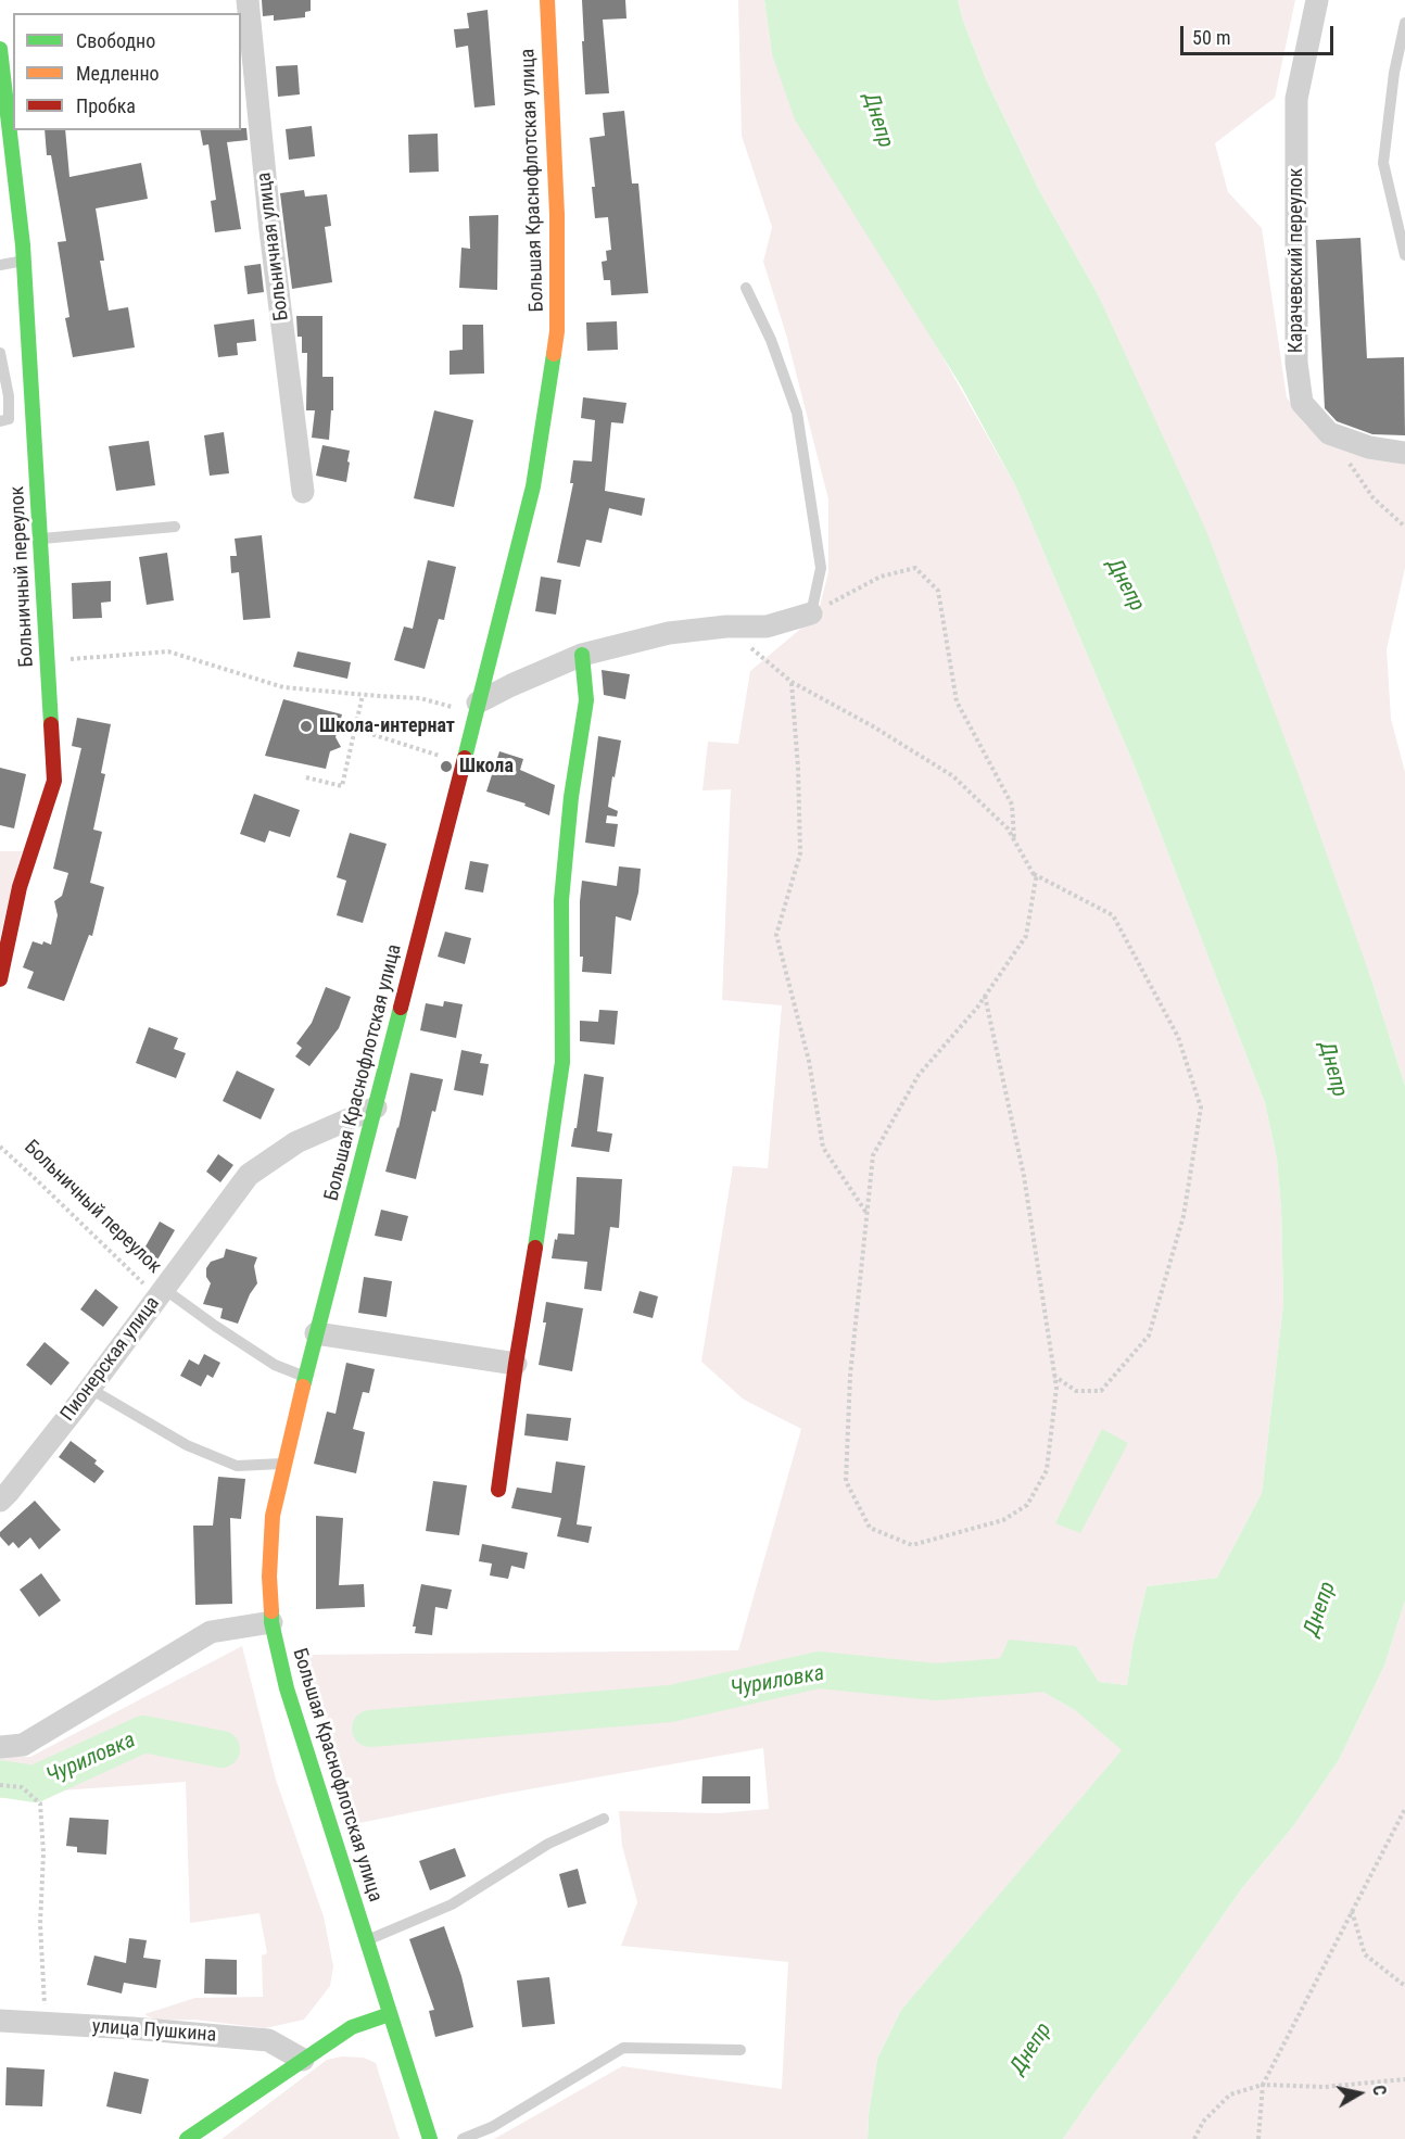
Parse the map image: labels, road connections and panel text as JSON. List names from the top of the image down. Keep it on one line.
{"streets":{"main road":["Большая Краснофлотская улица","Больничный переулок"],"street":["Больничная улица","Карачевский переулок","Пионерская улица","улица Пушкина"]},"crossings":[["Большая Краснофлотская улица","Пионерская улица"],["Больничный переулок","Пионерская улица"]],"water":["Днепр","Чуриловка"],"places":["Школа-интернат","Школа"],"legend":["Свободно","Медленно","Пробка"],"scale_bar":"50 m","north":"right"}
